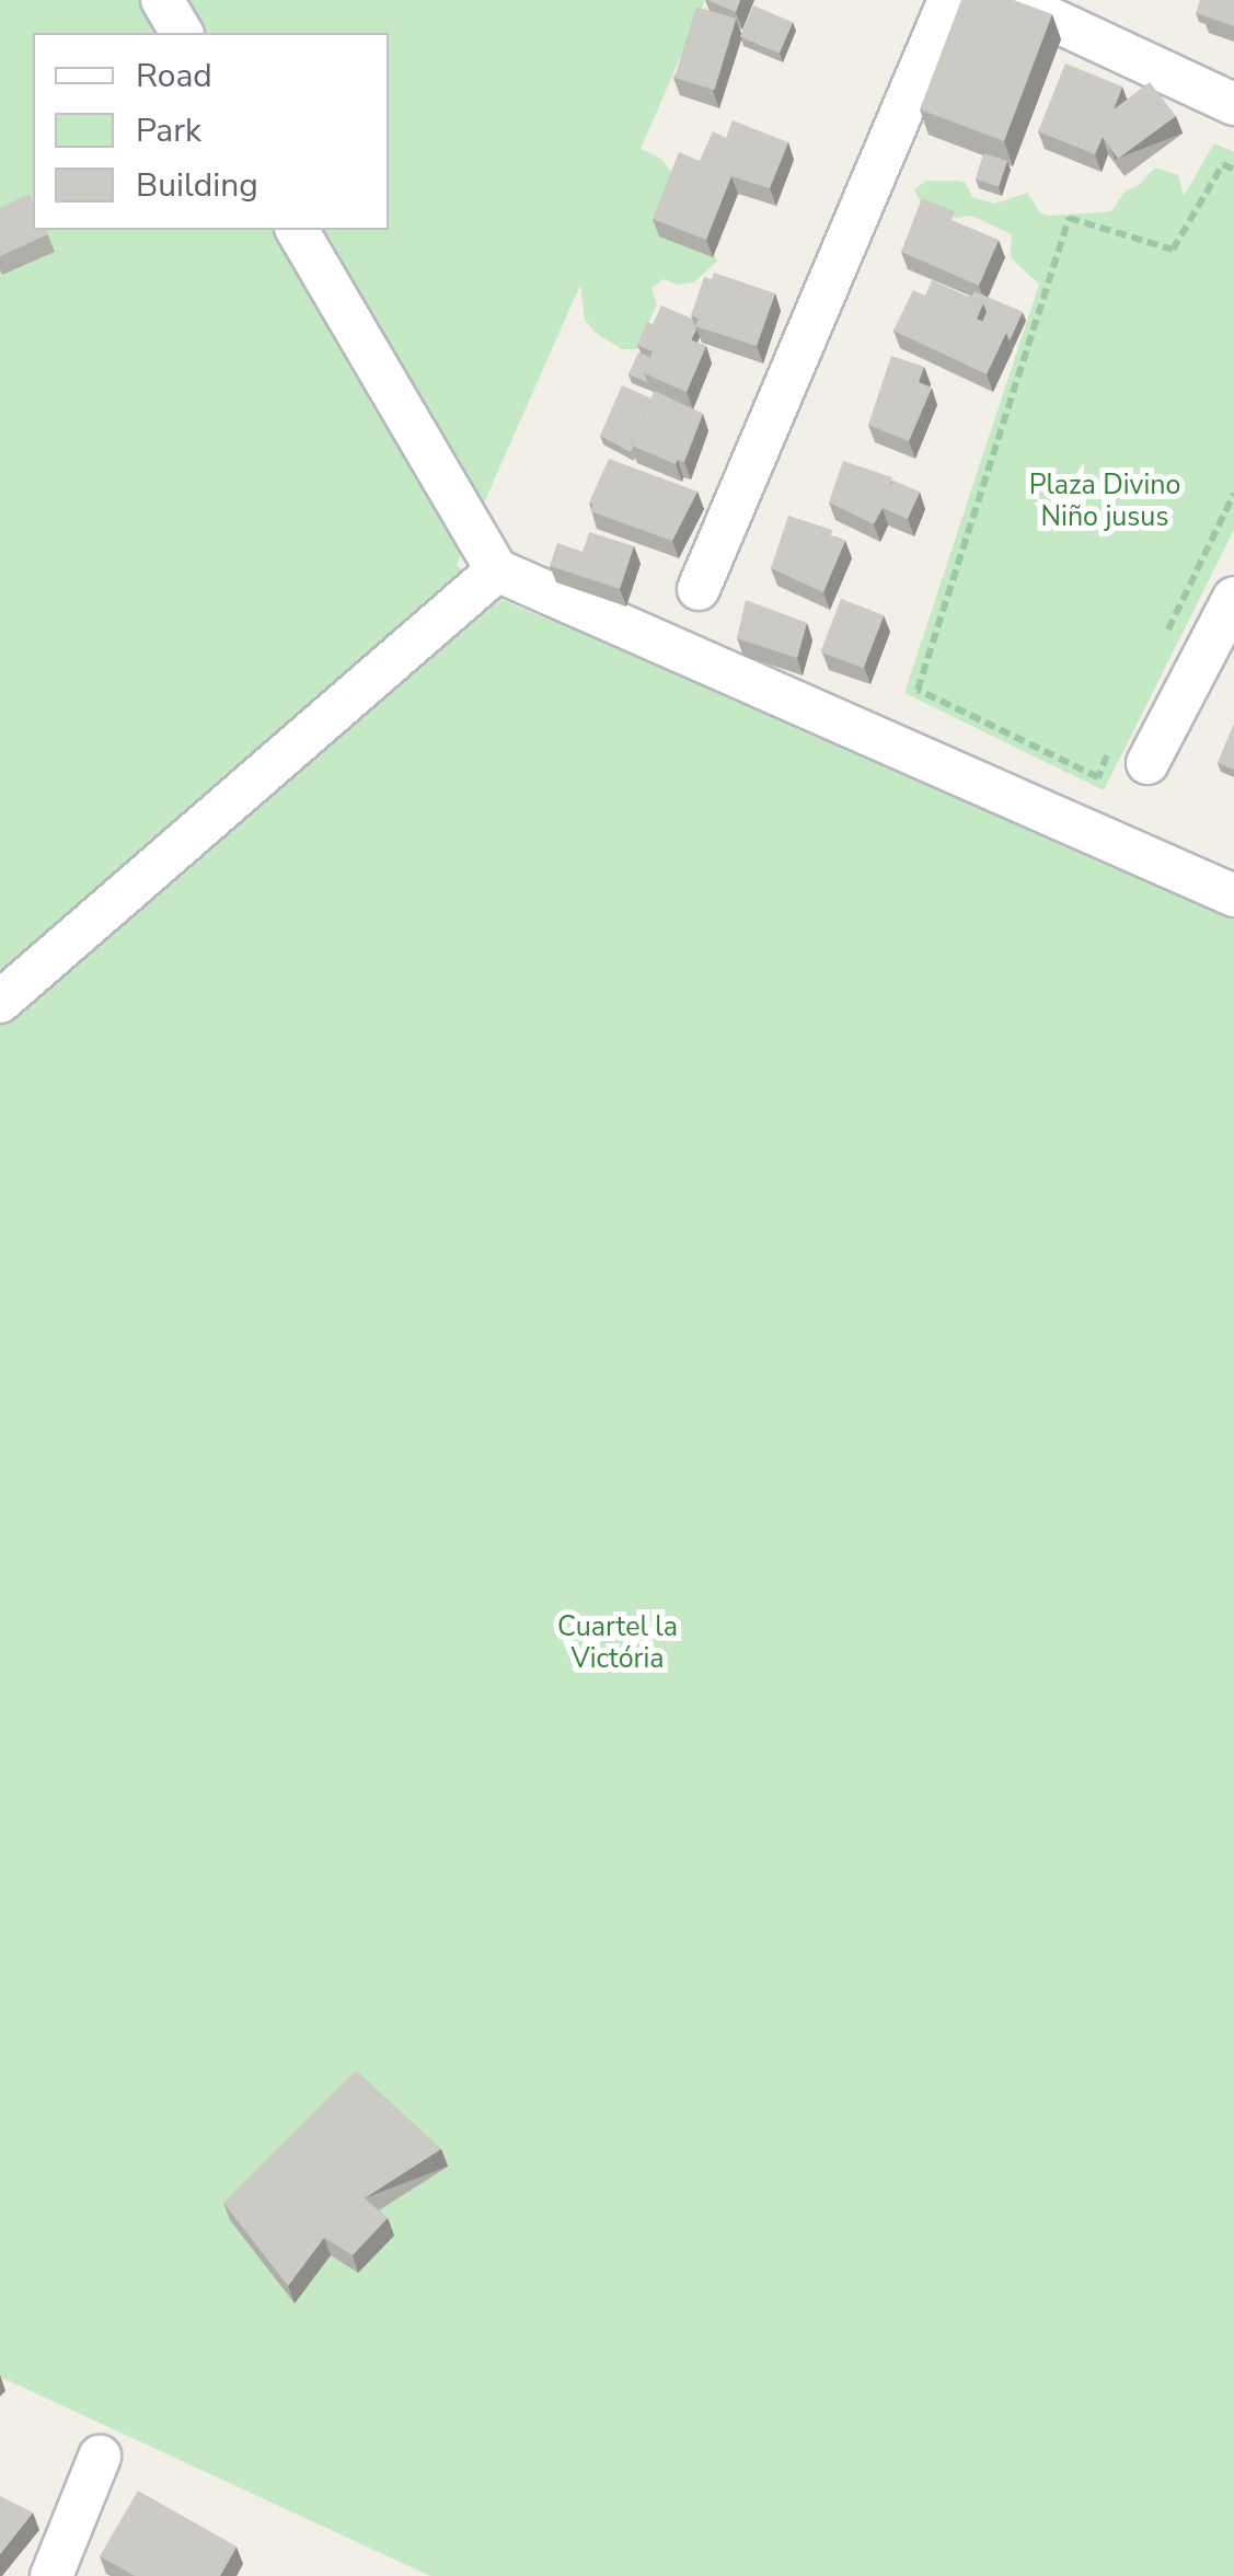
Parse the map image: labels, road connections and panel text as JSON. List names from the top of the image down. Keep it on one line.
{"parks":["Plaza Divino Niño jusus","Cuartel la Victória"],"legend":["Road","Park","Building"]}
